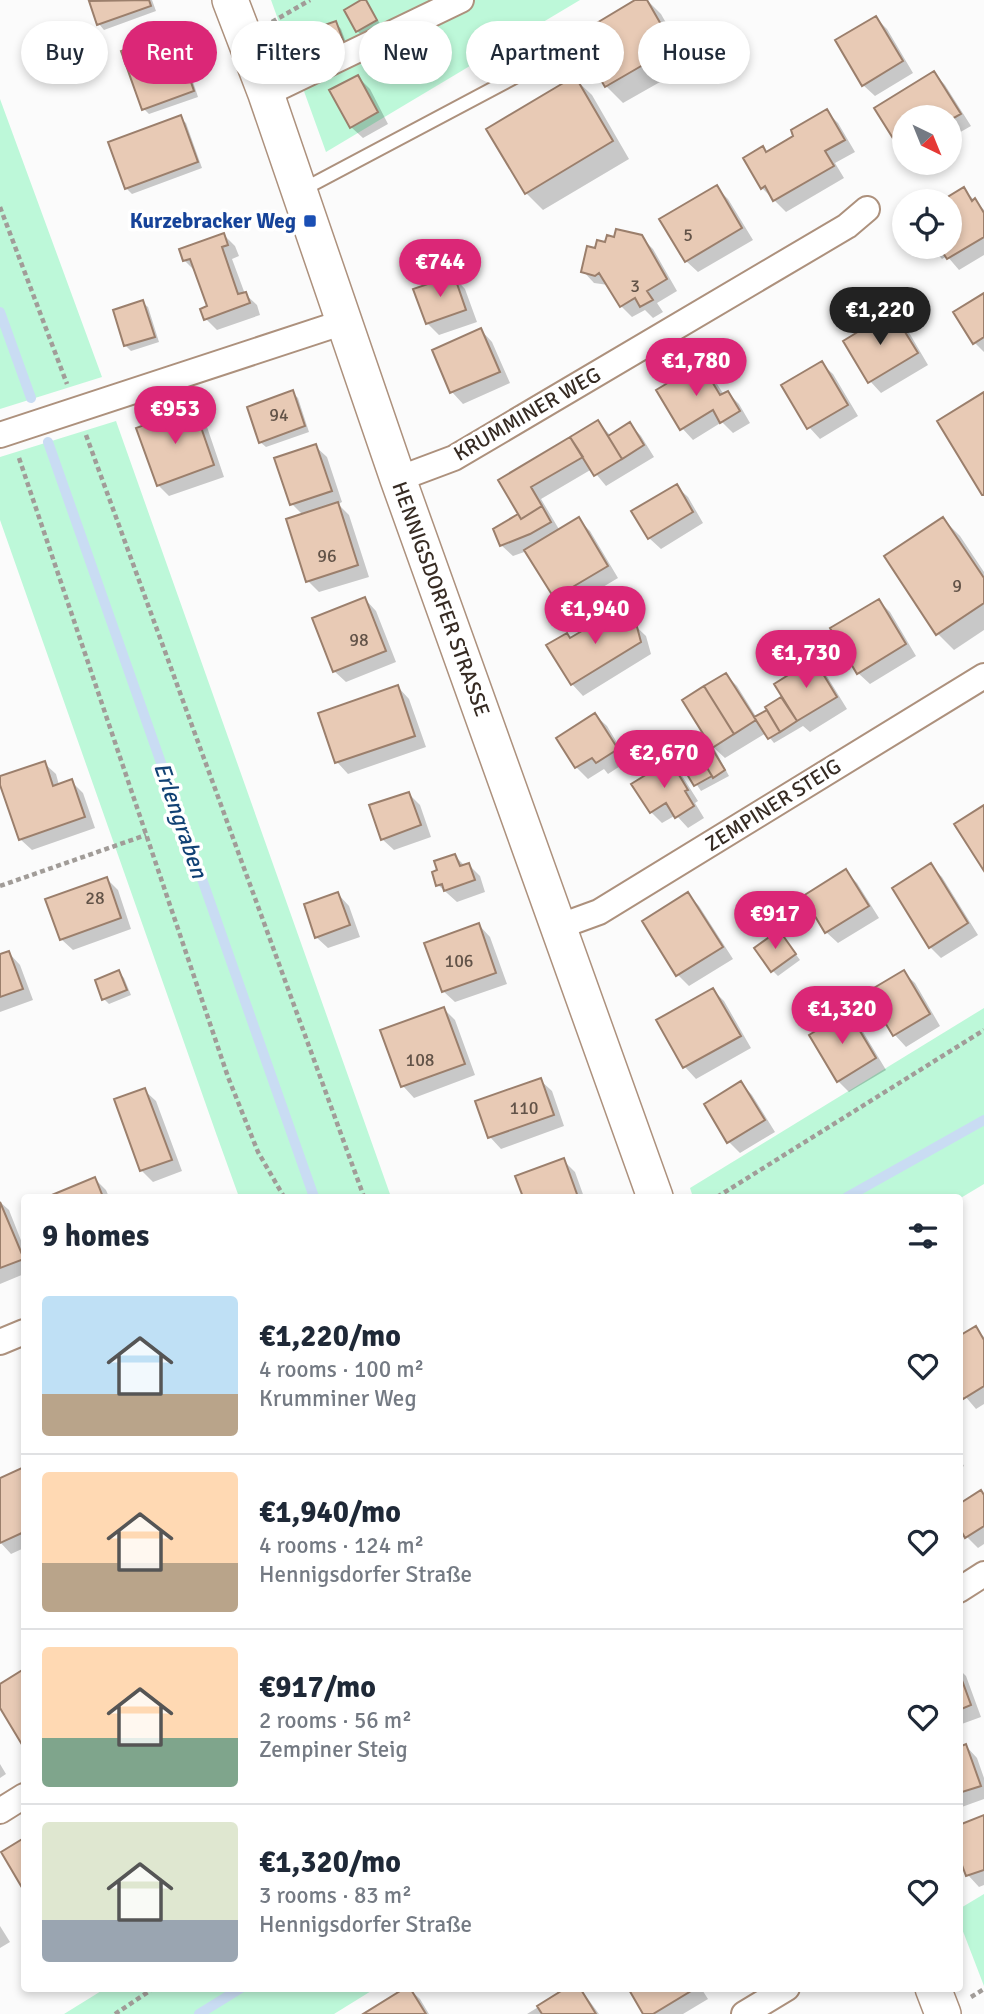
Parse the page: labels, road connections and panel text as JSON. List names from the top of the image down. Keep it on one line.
{"streets":{"main road":["HENNIGSDORFER STRASSE"],"street":["KRUMMINER WEG","ZEMPINER STEIG"]},"crossings":[["KRUMMINER WEG","HENNIGSDORFER STRASSE"],["HENNIGSDORFER STRASSE","ZEMPINER STEIG"]],"water":["Erlengraben"],"places":{"transit":["Kurzebracker Weg"]},"house_numbers":["5","3","94","96","9","98","28","106","108","110"],"north":"bottom right","page":{"chip":["Buy","Rent","Filters","New","Apartment","House"],"price":["€744","€1,220","€1,780","€953","€1,940","€1,730","€2,670","€917","€1,320"],"heading":"9 homes","list":[{"name":"€1,220/mo","note":"4 rooms · 100 m² · Krumminer Weg"},{"name":"€1,940/mo","note":"4 rooms · 124 m² · Hennigsdorfer Straße"},{"name":"€917/mo","note":"2 rooms · 56 m² · Zempiner Steig"},{"name":"€1,320/mo","note":"3 rooms · 83 m² · Hennigsdorfer Straße"}]}}
